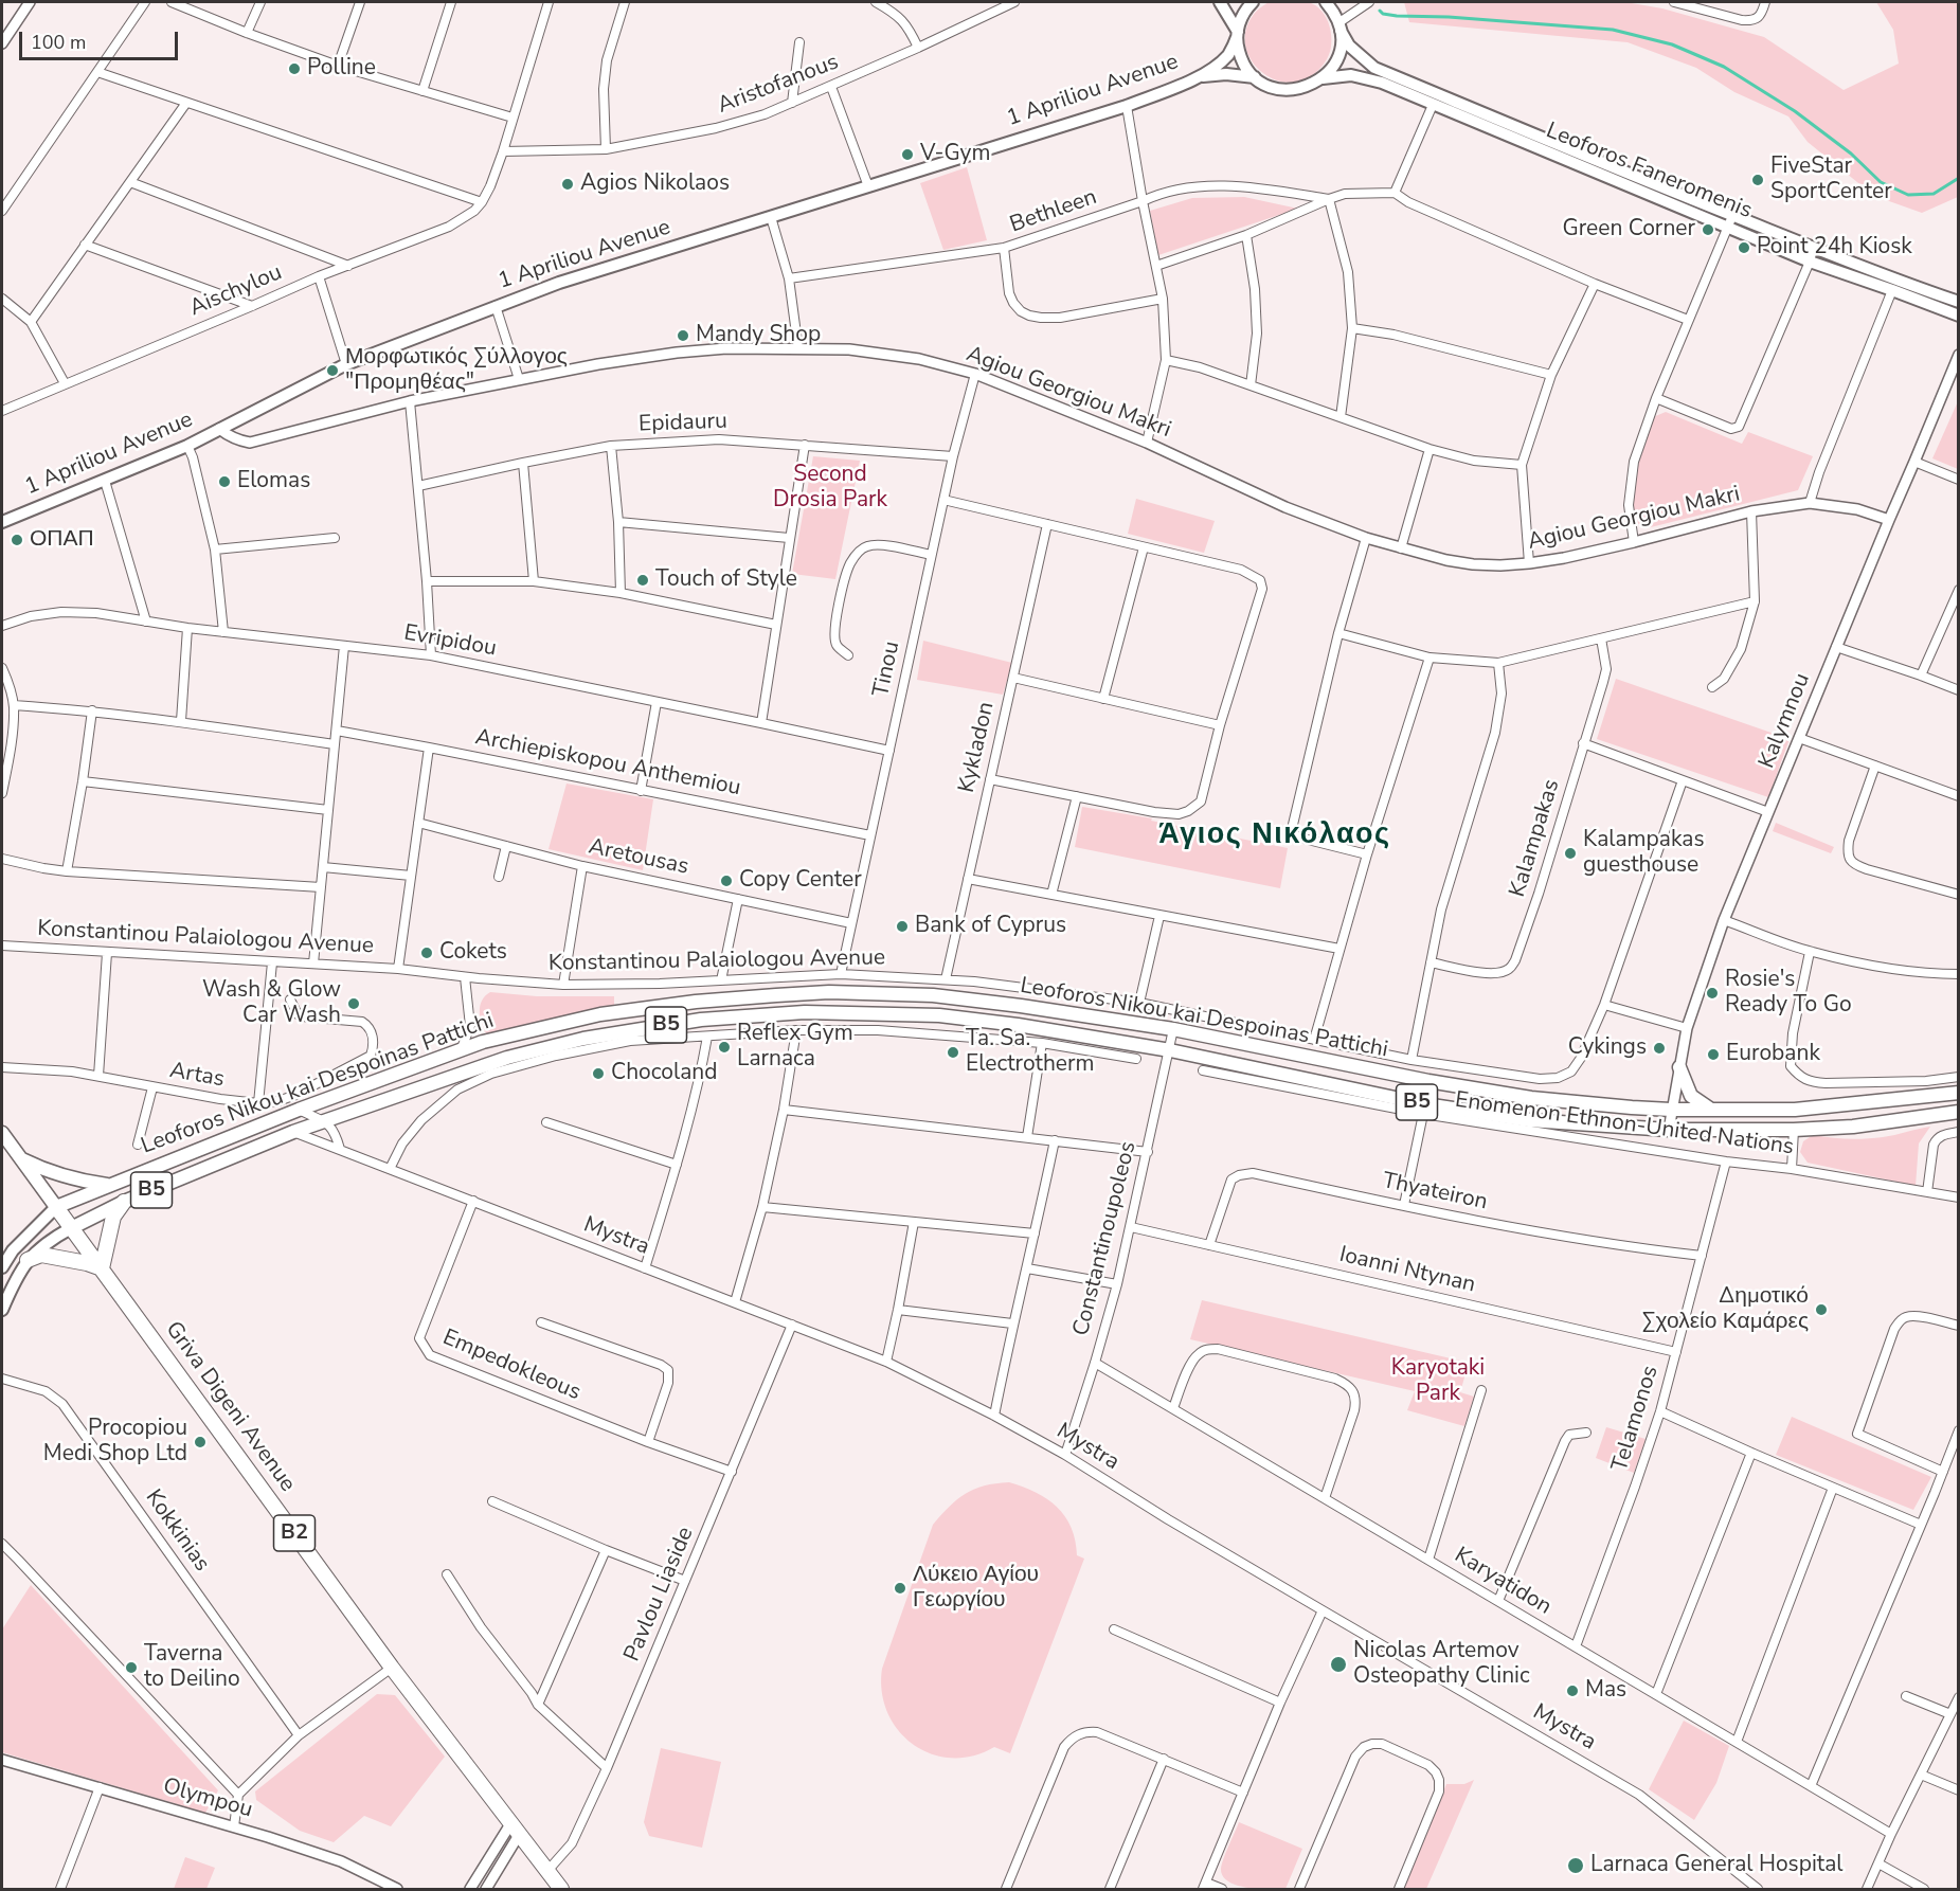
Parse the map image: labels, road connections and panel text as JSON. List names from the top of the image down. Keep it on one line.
{"streets":{"highway":["Griva Digeni Avenue","B2"],"main road":["1 Apriliou Avenue","Leoforos Faneromenis","Leoforos Nikou kai Despoinas Pattichi","B5"],"street":["Aristofanous","Bethleen","Aischylou","Agiou Georgiou Makri","Epidauru","Evripidou","Tinou","Kalymnou","Kykladon","Archiepiskopou Anthemiou","Kalampakas","Aretousas","Konstantinou Palaiologou Avenue","Artas","Enomenon Ethnon-United Nations","Thyateiron","Mystra","Constantinoupoleos","Ioanni Ntynan","Empedokleous","Telamonos","Kokkinias","Karyatidon","Pavlou Liaside","Olympou"]},"crossings":[["1 Apriliou Avenue","Leoforos Faneromenis"],["1 Apriliou Avenue","Agiou Georgiou Makri"],["Agiou Georgiou Makri","Tinou"],["Agiou Georgiou Makri","Kalymnou"],["Epidauru","Tinou"],["Evripidou","Tinou"],["Tinou","Archiepiskopou Anthemiou"],["Tinou","Aretousas"],["Tinou","Konstantinou Palaiologou Avenue"],["Kalymnou","Leoforos Nikou kai Despoinas Pattichi"],["Kykladon","Konstantinou Palaiologou Avenue"],["Leoforos Nikou kai Despoinas Pattichi","Mystra"],["Leoforos Nikou kai Despoinas Pattichi","Constantinoupoleos"],["Leoforos Nikou kai Despoinas Pattichi","Griva Digeni Avenue"],["Enomenon Ethnon-United Nations","Telamonos"],["Thyateiron","Ioanni Ntynan"],["Thyateiron","Telamonos"],["Mystra","Constantinoupoleos"],["Mystra","Empedokleous"],["Mystra","Pavlou Liaside"],["Constantinoupoleos","Ioanni Ntynan"],["Constantinoupoleos","Karyatidon"],["Ioanni Ntynan","Telamonos"],["Empedokleous","Pavlou Liaside"],["Griva Digeni Avenue","Pavlou Liaside"],["Telamonos","Karyatidon"]],"districts":["Άγιος Νικόλαος"],"parks":["Second Drosia Park","Karyotaki Park"],"places":["Polline","V-Gym","FiveStar SportCenter","Agios Nikolaos","Green Corner","Point 24h Kiosk","Mandy Shop","Μορφωτικός Σύλλογος \"Προμηθέας\"","Elomas","ΟΠΑΠ","Touch of Style","Kalampakas guesthouse","Copy Center","Bank of Cyprus","Cokets","Rosie's Ready To Go","Wash & Glow Car Wash","Reflex Gym Larnaca","Cykings","Ta. Sa. Electrotherm","Eurobank","Chocoland","Δημοτικό Σχολείο Καμάρες","Procopiou Medi Shop Ltd","Λύκειο Αγίου Γεωργίου","Nicolas Artemov Osteopathy Clinic","Taverna to Deilino","Mas","Larnaca General Hospital"],"scale_bar":"100 m"}
